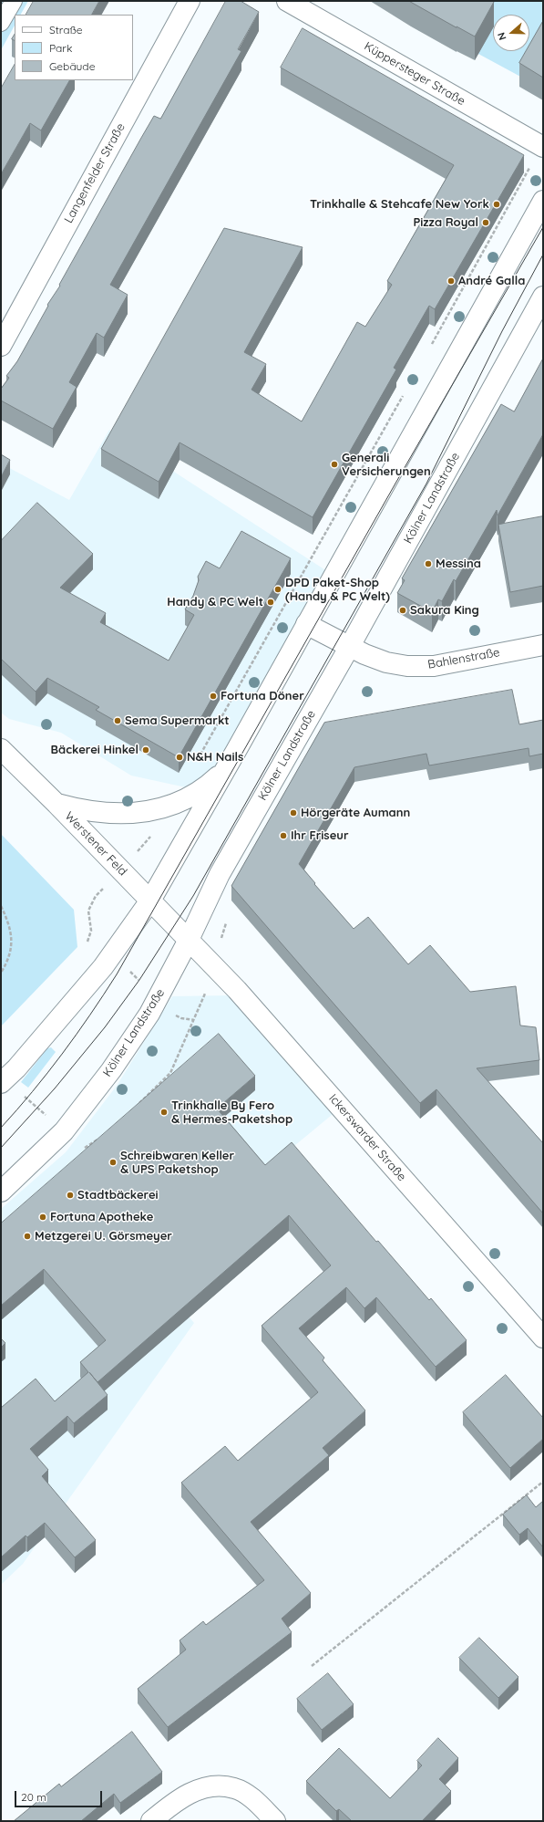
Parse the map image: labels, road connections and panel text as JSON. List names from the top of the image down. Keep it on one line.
{"streets":{"main road":["Küppersteger Straße","Langenfelder Straße","Kölner Landstraße","Bahlenstraße","Werstener Feld","Ickerswarder Straße"]},"crossings":[["Kölner Landstraße","Bahlenstraße"],["Kölner Landstraße","Werstener Feld"],["Kölner Landstraße","Ickerswarder Straße"],["Werstener Feld","Ickerswarder Straße"]],"places":["Trinkhalle & Stehcafe New York","Pizza Royal","André Galla","Generali Versicherungen","Messina","DPD Paket-Shop (Handy & PC Welt)","Handy & PC Welt","Sakura King","Fortuna Döner","Sema Supermarkt","Bäckerei Hinkel","N&H Nails","Hörgeräte Aumann","Ihr Friseur","Trinkhalle By Fero & Hermes-Paketshop","Schreibwaren Keller & UPS Paketshop","Stadtbäckerei","Fortuna Apotheke","Metzgerei U. Görsmeyer"],"legend":["Straße","Park","Gebäude"],"scale_bar":"20 m","north":"left"}
